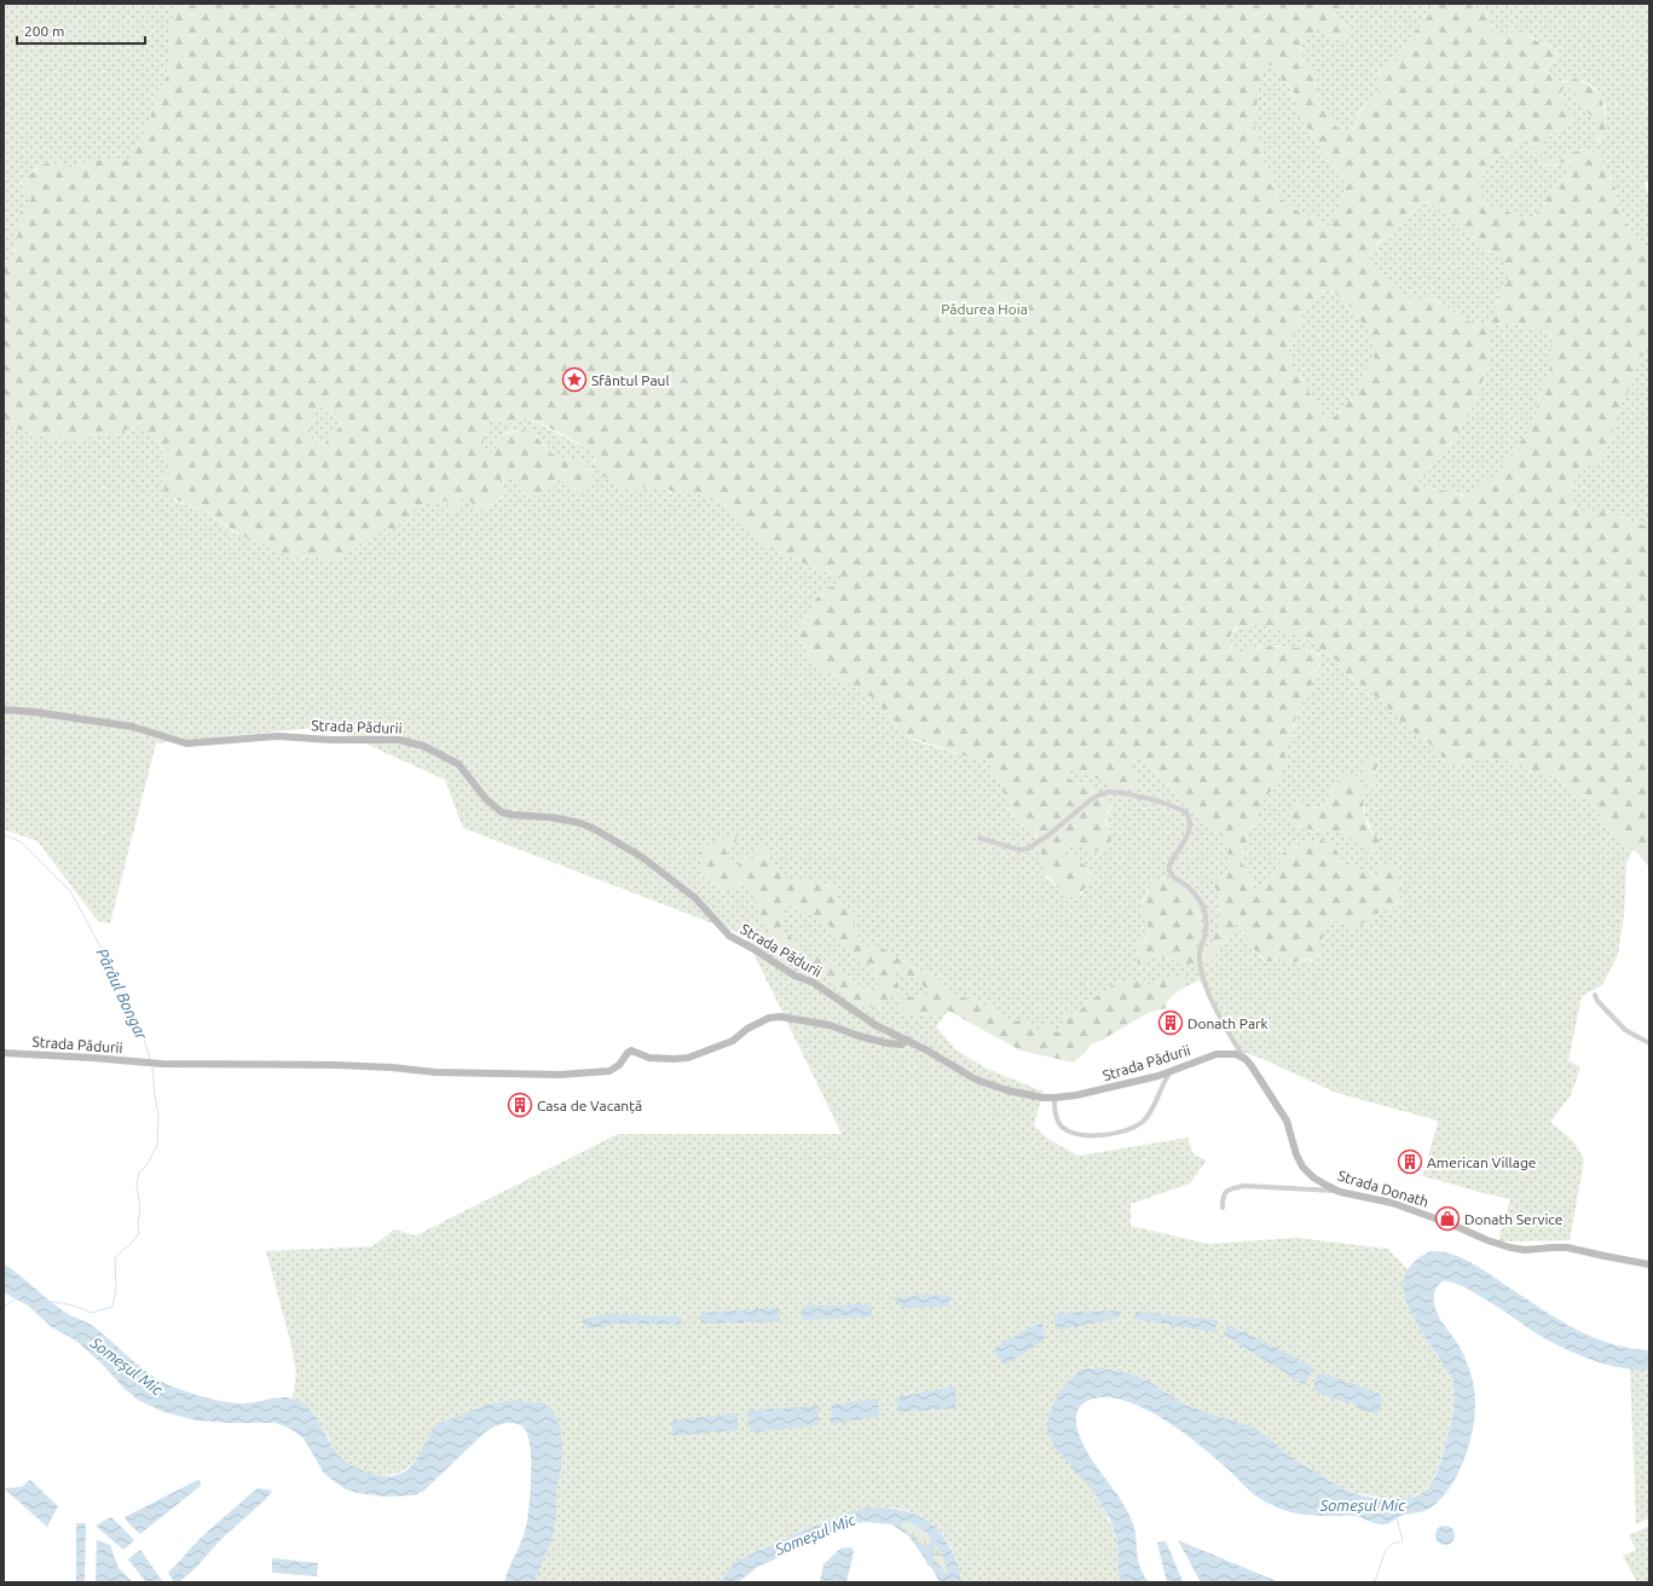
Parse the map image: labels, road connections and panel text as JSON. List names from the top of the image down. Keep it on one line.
{"streets":{"street":["Strada Pădurii","Strada Donath"]},"crossings":[["Strada Pădurii","Strada Donath"]],"water":["Pârâul Bongar","Someșul Mic"],"parks":["Pădurea Hoia"],"places":{"place":["Sfântul Paul"],"building":["Donath Park","Casa de Vacanță","American Village"],"shop":["Donath Service"]},"scale_bar":"200 m"}
